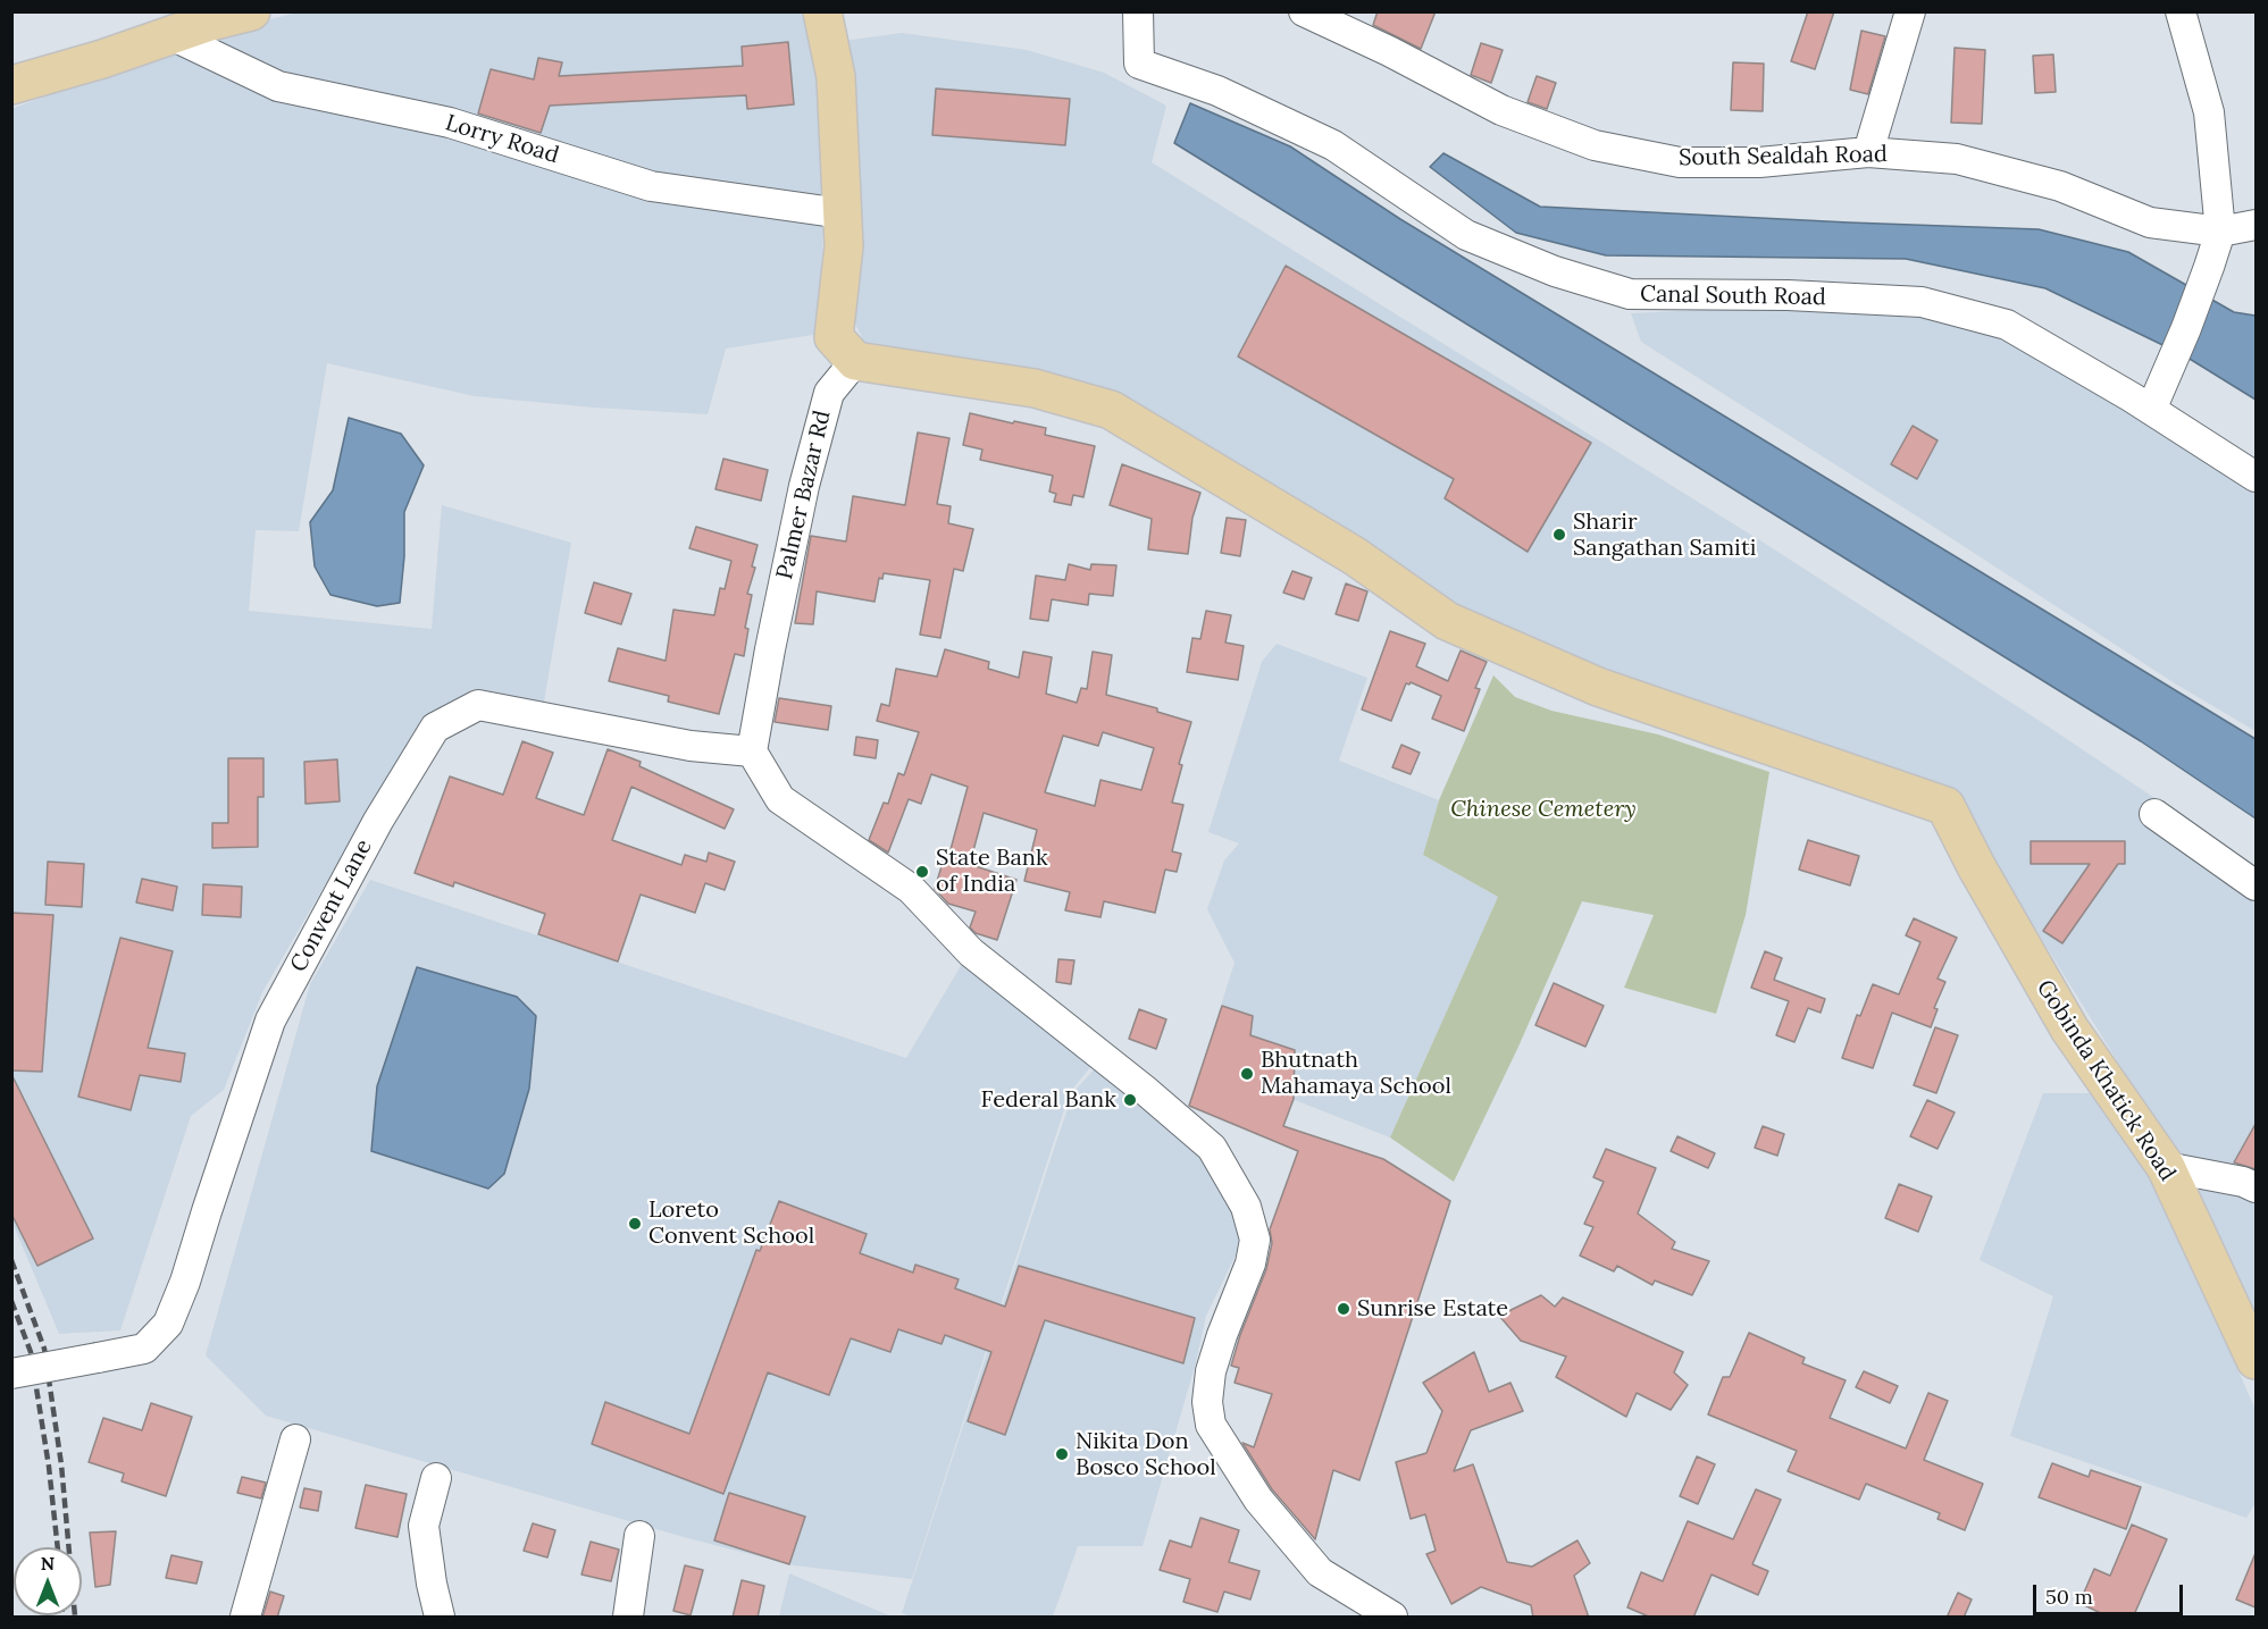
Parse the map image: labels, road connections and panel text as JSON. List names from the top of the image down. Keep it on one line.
{"streets":{"main road":["Gobinda Khatick Road"],"street":["Lorry Road","South Sealdah Road","Canal South Road","Palmer Bazar Rd","Convent Lane"]},"crossings":[["Palmer Bazar Rd","Convent Lane"],["Palmer Bazar Rd","Gobinda Khatick Road"]],"parks":["Chinese Cemetery"],"places":["Sharir Sangathan Samiti","State Bank of India","Bhutnath Mahamaya School","Federal Bank","Loreto Convent School","Sunrise Estate","Nikita Don Bosco School"],"scale_bar":"50 m","north":"top"}
